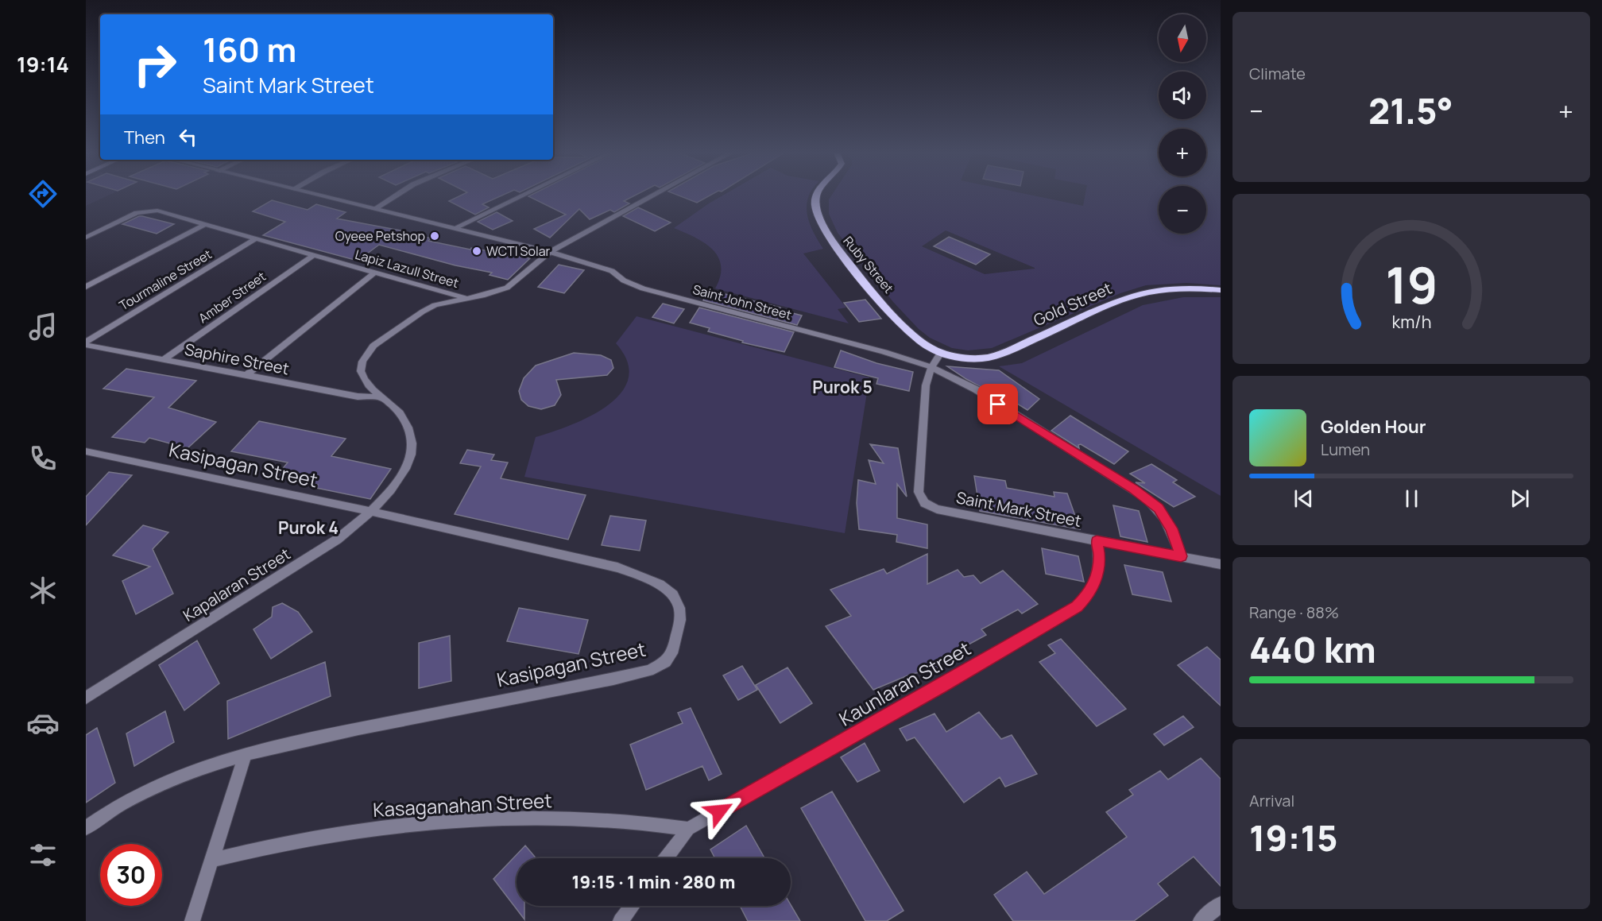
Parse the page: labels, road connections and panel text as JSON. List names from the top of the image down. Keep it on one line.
{"streets":{"main road":["Ruby Street","Gold Street"],"street":["Lapiz Lazull Street","Tourmaline Street","Amber Street","Saint John Street","Saphire Street","Kasipagan Street","Saint Mark Street","Kapalaran Street","Kaunlaran Street","Kasaganahan Street"]},"crossings":[["Ruby Street","Gold Street"],["Lapiz Lazull Street","Tourmaline Street"],["Lapiz Lazull Street","Amber Street"],["Lapiz Lazull Street","Kapalaran Street"],["Tourmaline Street","Saphire Street"],["Amber Street","Saphire Street"],["Saint John Street","Saint Mark Street"],["Saint John Street","Kapalaran Street"],["Saphire Street","Kapalaran Street"],["Kasipagan Street","Kapalaran Street"],["Saint Mark Street","Kaunlaran Street"],["Kaunlaran Street","Kasaganahan Street"]],"districts":["Purok 5","Purok 4"],"places":["Oyeee Petshop","WCTI Solar"],"north":"bottom","page":{"tabs":"19:14","tile":["Climate",["Range · 88%","440 km"],["Arrival","19:15"]],"map_buttons":["+","−"],"turn":["160 m","Saint Mark Street"],"heat":["−","21.5°","+"],"then":"Then","song":["Golden Hour","Lumen"],"limit":"30","trip":"19:15 · 1 min · 280 m","gauge":["19","km/h"]}}
